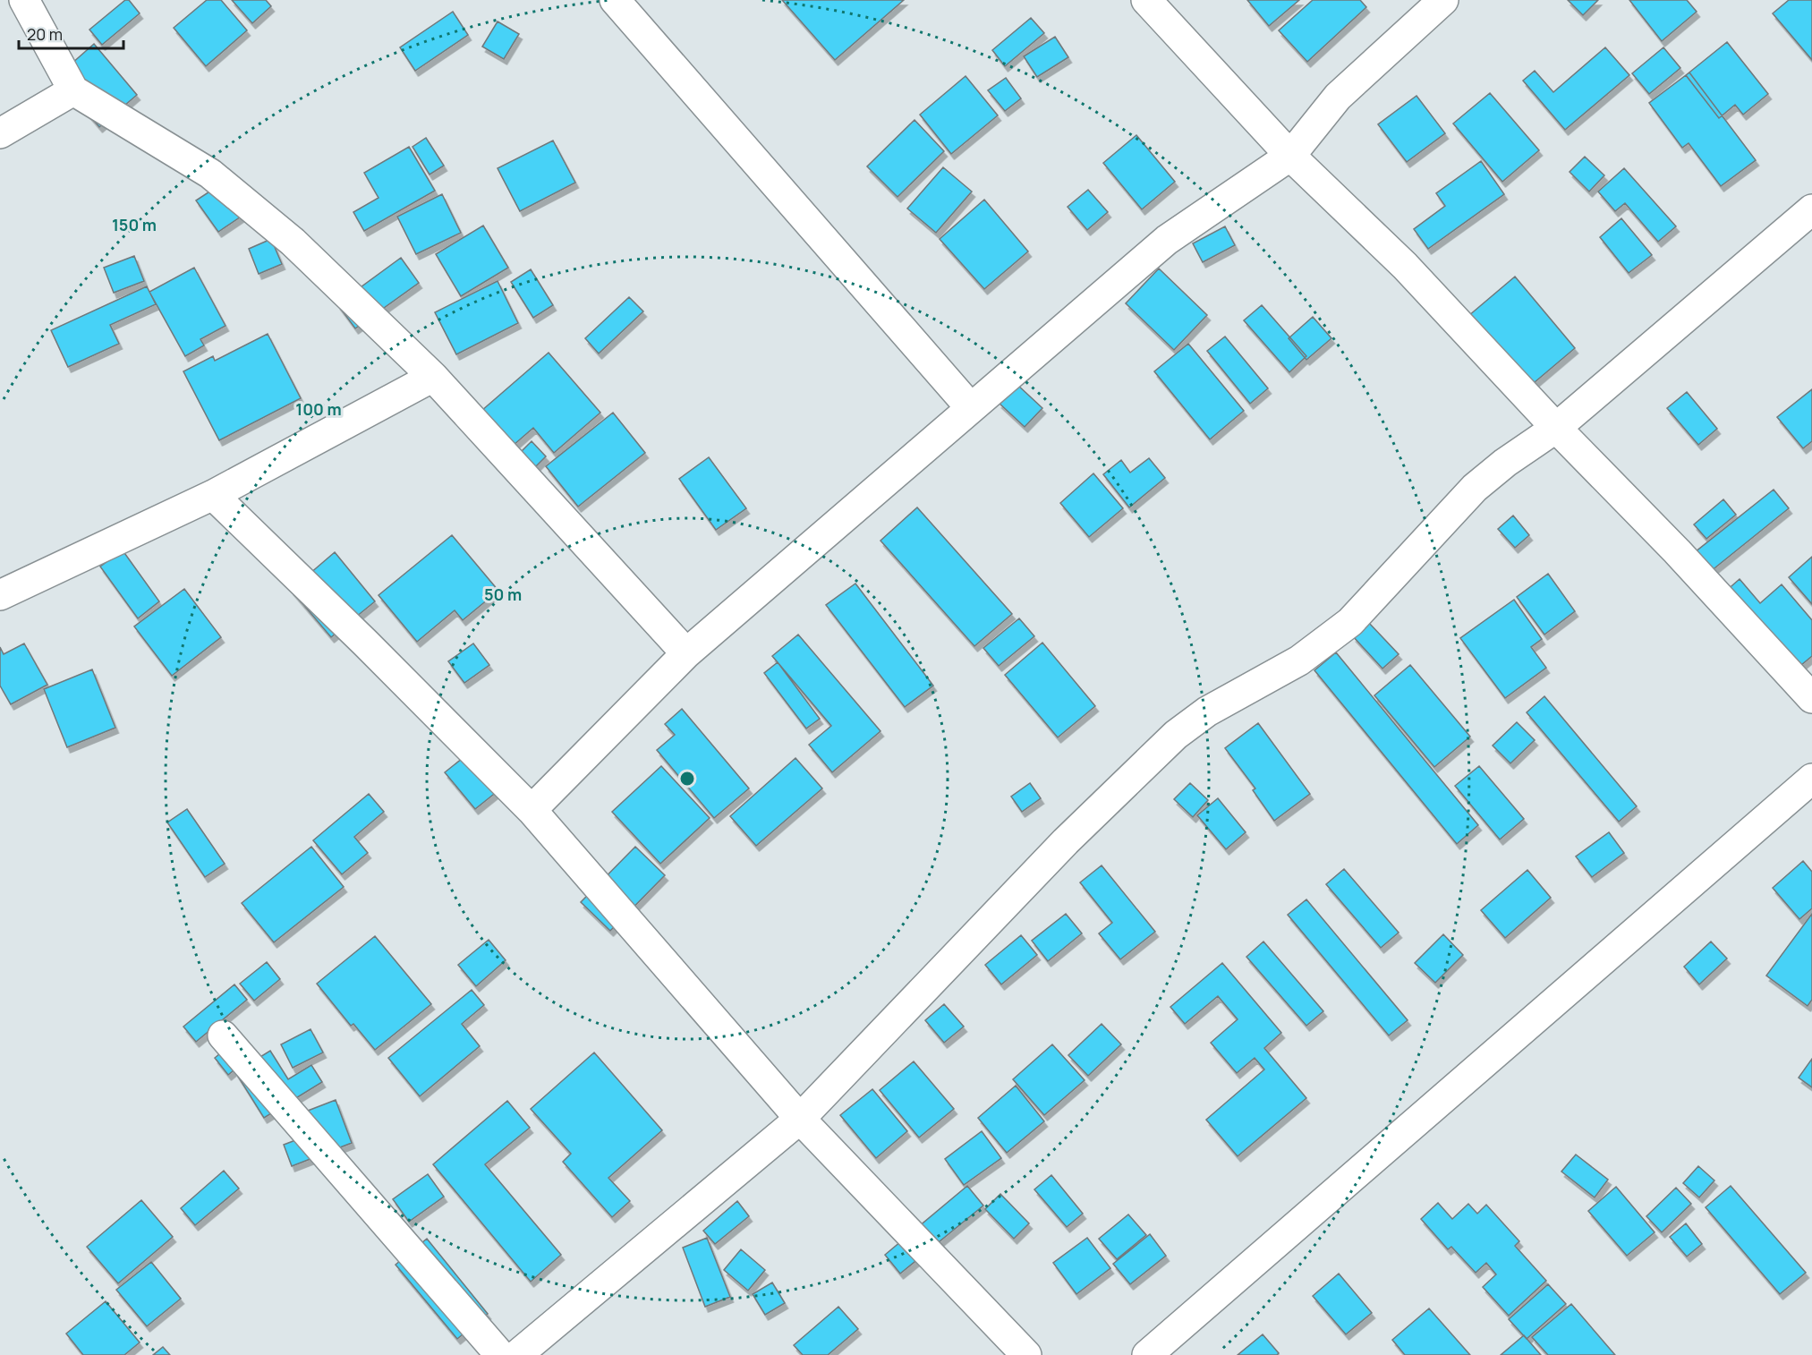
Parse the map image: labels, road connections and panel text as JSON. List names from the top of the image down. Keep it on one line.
{"scale_bar":"20 m","rings":["150 m","100 m","50 m"]}
